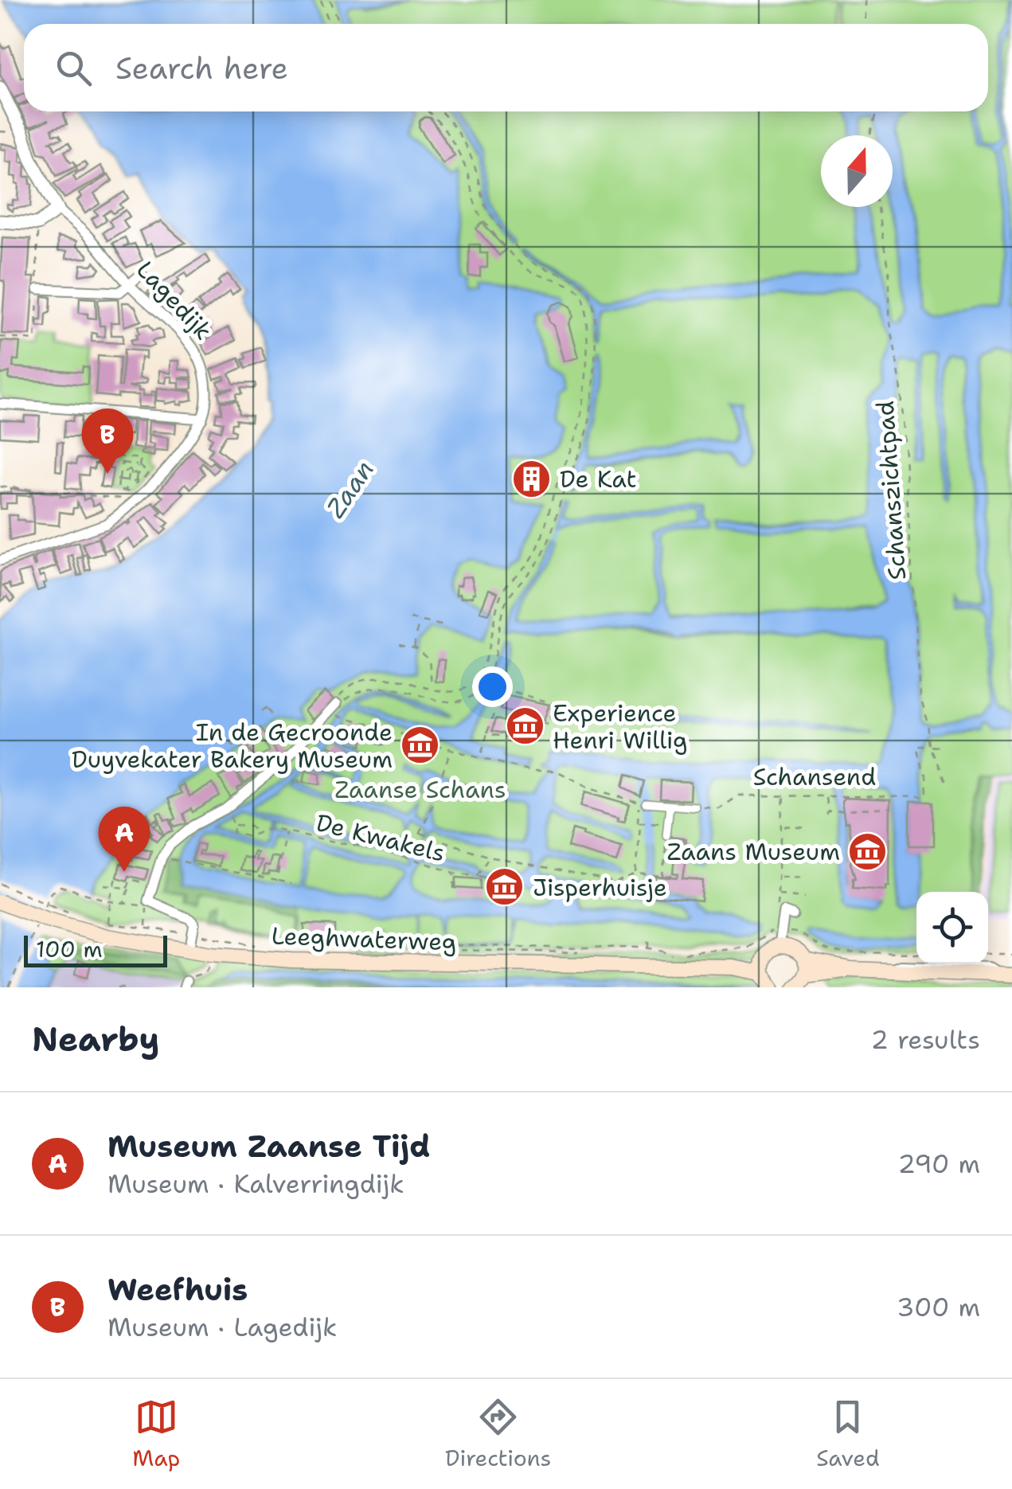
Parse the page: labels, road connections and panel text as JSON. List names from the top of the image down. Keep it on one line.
{"streets":{"main road":["Leeghwaterweg"],"street":["Lagedijk"],"path":["Schanszichtpad","Schansend","De Kwakels"]},"crossings":[["Schanszichtpad","Schansend"]],"water":["Zaan"],"parks":["Zaanse Schans"],"places":{"building":["De Kat"],"museum":["Experience Henri Willig","In de Gecroonde Duyvekater Bakery Museum","Zaans Museum","Jisperhuisje"]},"scale_bar":"100 m","north":"top","page":{"search":"Search here","pins":["B","A"],"scale":"100 m","heading":["Nearby","2 results"],"list":[{"mark":"A","name":"Museum Zaanse Tijd","note":"Museum · Kalverringdijk","value":"290 m"},{"mark":"B","name":"Weefhuis","note":"Museum · Lagedijk","value":"300 m"}],"nav":["Map","Directions","Saved"]}}
